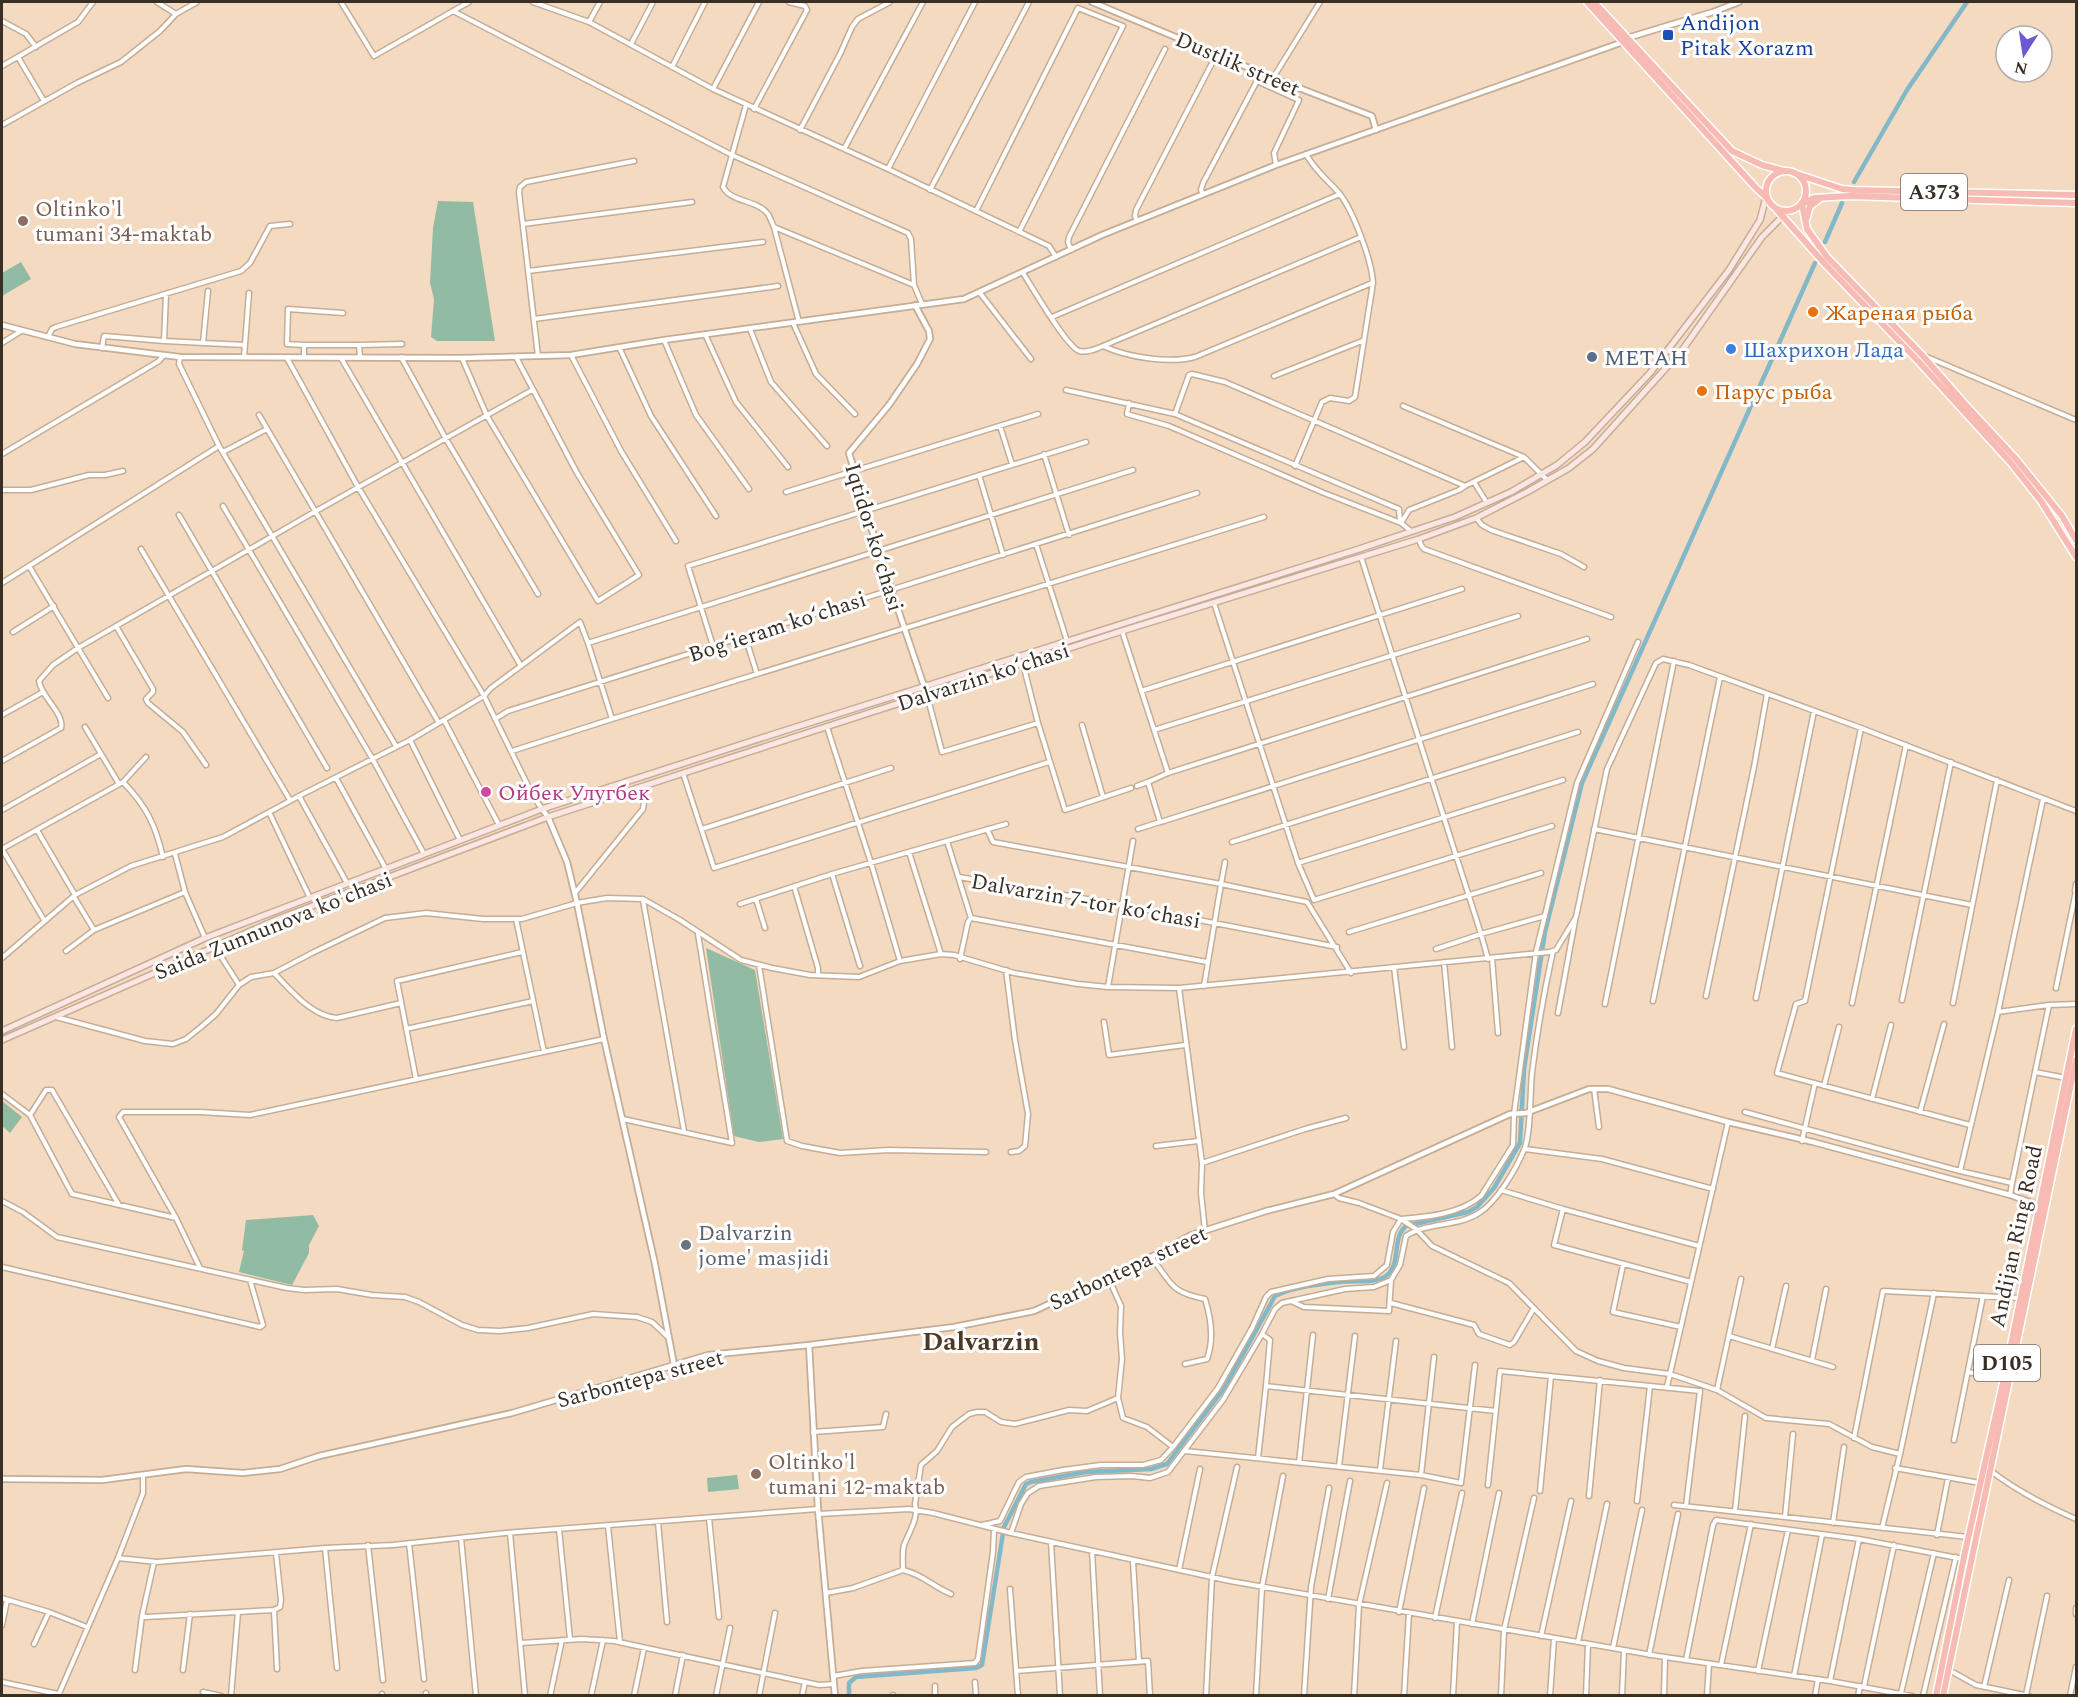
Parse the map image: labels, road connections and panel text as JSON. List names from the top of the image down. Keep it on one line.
{"streets":{"highway":["A373","Andijan Ring Road","D105"],"main road":["Dalvarzin koʻchasi","Saida Zunnunova ko'chasi"],"street":["Dustlik street","Iqtidor koʻchasi","Bogʻieram koʻchasi","Dalvarzin 7-tor koʻchasi","Sarbontepa street"]},"crossings":[["Iqtidor koʻchasi","Bogʻieram koʻchasi"],["Iqtidor koʻchasi","Dalvarzin koʻchasi"],["Dalvarzin koʻchasi","Saida Zunnunova ko'chasi"]],"districts":["Dalvarzin"],"places":{"transit":["Andijon Pitak Xorazm"],"other":["Oltinko'l tumani 34-maktab","Жареная рыба","Шахрихон Лада","МЕТАН","Парус рыба","Ойбек Улугбек","Dalvarzin jome' masjidi","Oltinko'l tumani 12-maktab"]},"north":"bottom"}
